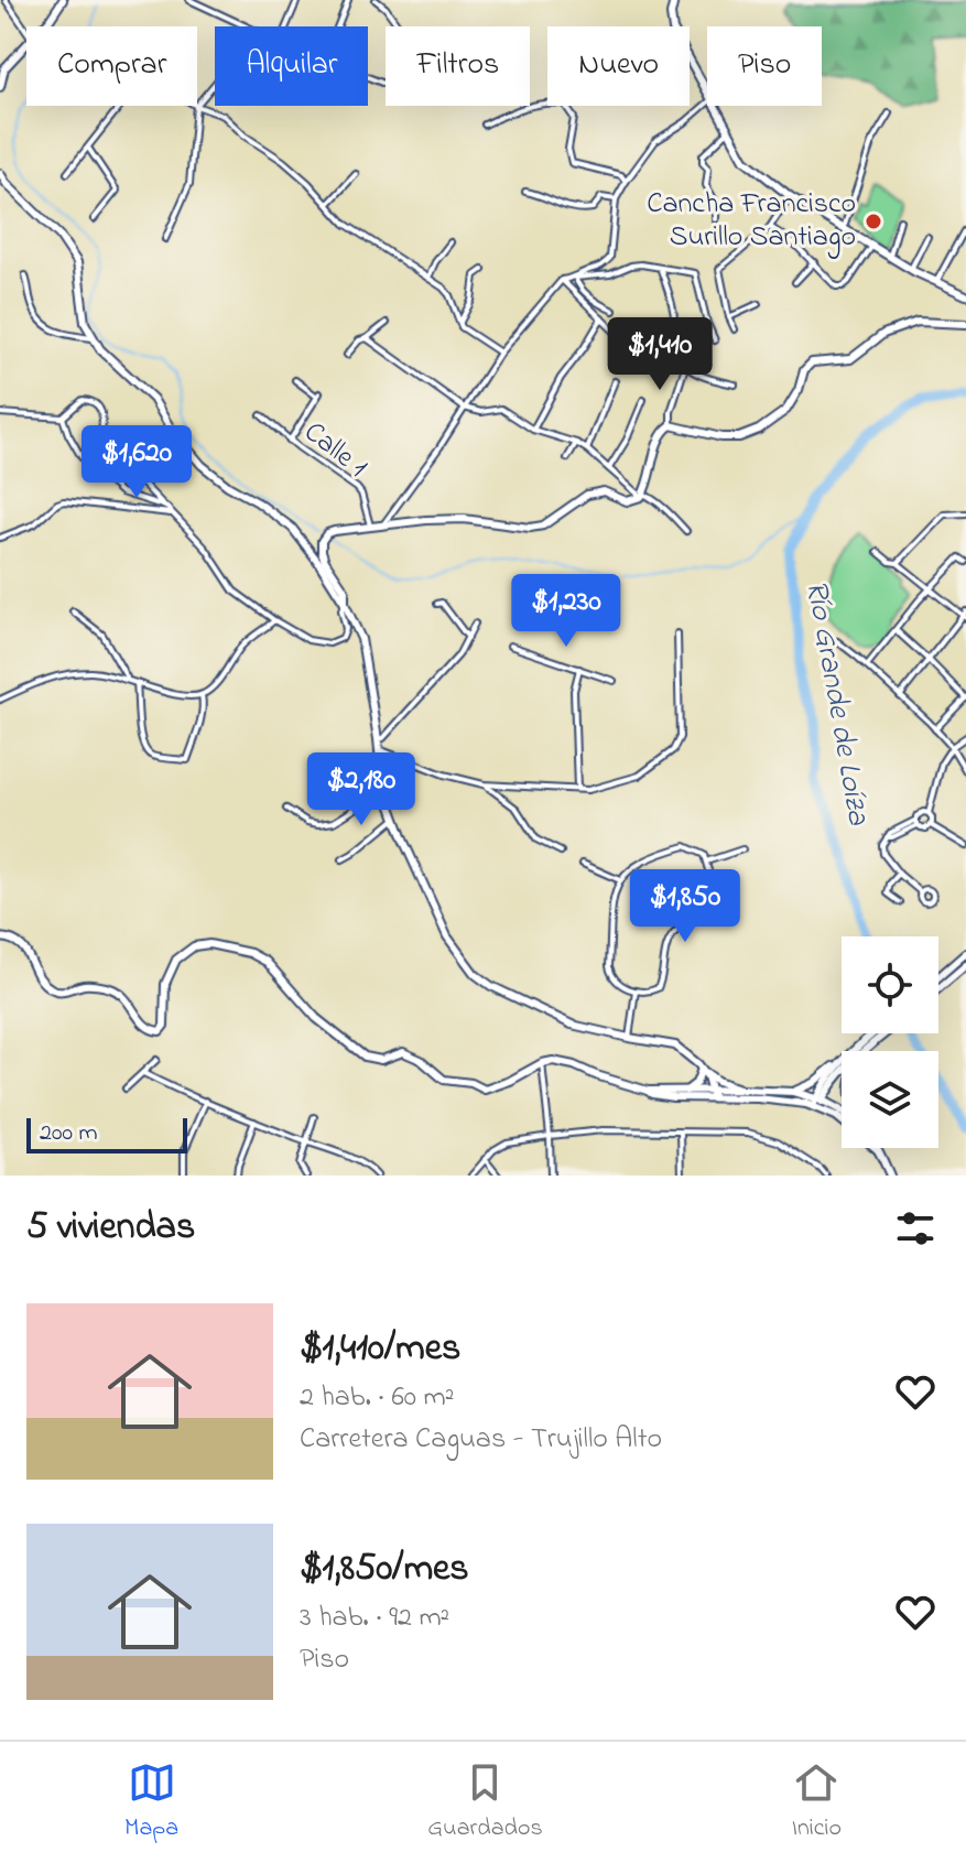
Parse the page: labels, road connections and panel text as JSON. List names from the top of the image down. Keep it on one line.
{"streets":{"street":["Calle 1"]},"water":["Río Grande de Loíza"],"places":["Cancha Francisco Surillo Santiago"],"scale_bar":"200 m","page":{"chip":["Comprar","Alquilar","Filtros","Nuevo","Piso"],"price":["$1,410","$1,620","$1,230","$2,180","$1,850"],"scale":"200 m","heading":"5 viviendas","list":[{"name":"$1,410/mes","note":"2 hab. · 60 m² · Carretera Caguas - Trujillo Alto"},{"name":"$1,850/mes","note":"3 hab. · 92 m² · Piso"}],"tabs":["Mapa","Guardados","Inicio"]}}
